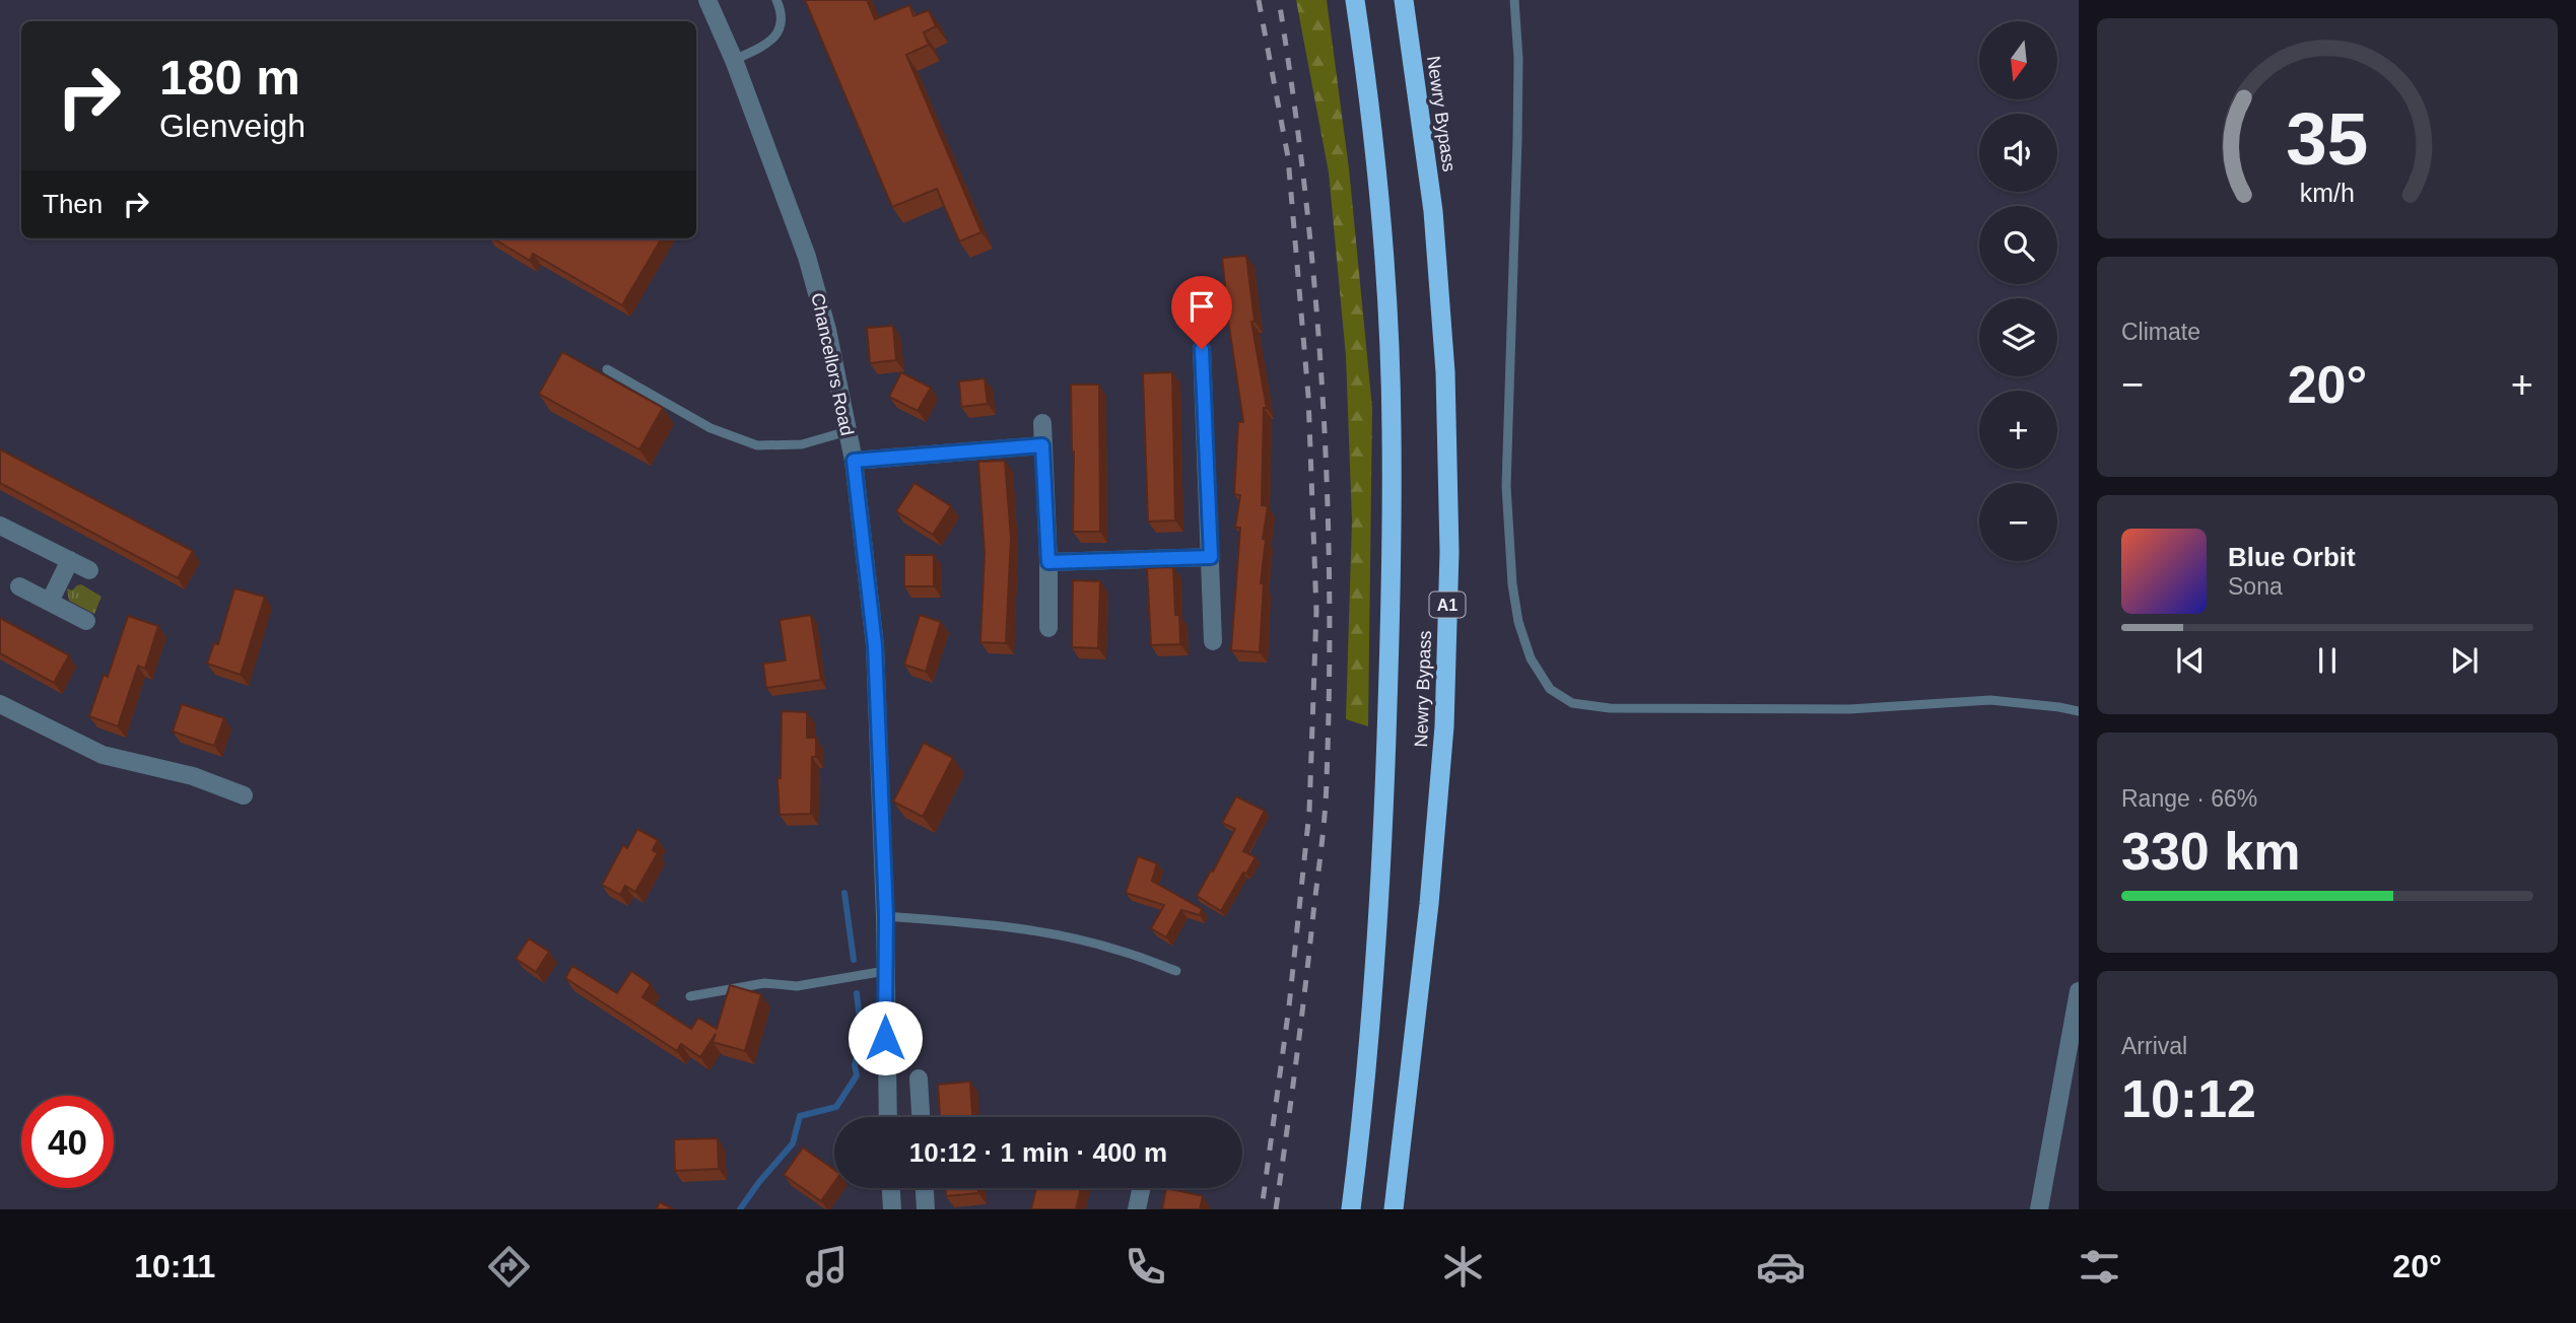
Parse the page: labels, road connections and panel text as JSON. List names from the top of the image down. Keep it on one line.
{"streets":{"highway":["Newry Bypass","A1"],"street":["Chancellors Road"]},"north":"bottom","page":{"map_buttons":["+","−"],"turn":["180 m","Glenveigh"],"then":"Then","tile":["Climate",["Range · 66%","330 km"],["Arrival","10:12"]],"heat":["−","20°","+"],"song":["Blue Orbit","Sona"],"limit":"40","trip":"10:12 · 1 min · 400 m","tabs":["10:11","20°"],"gauge":["35","km/h"]}}
